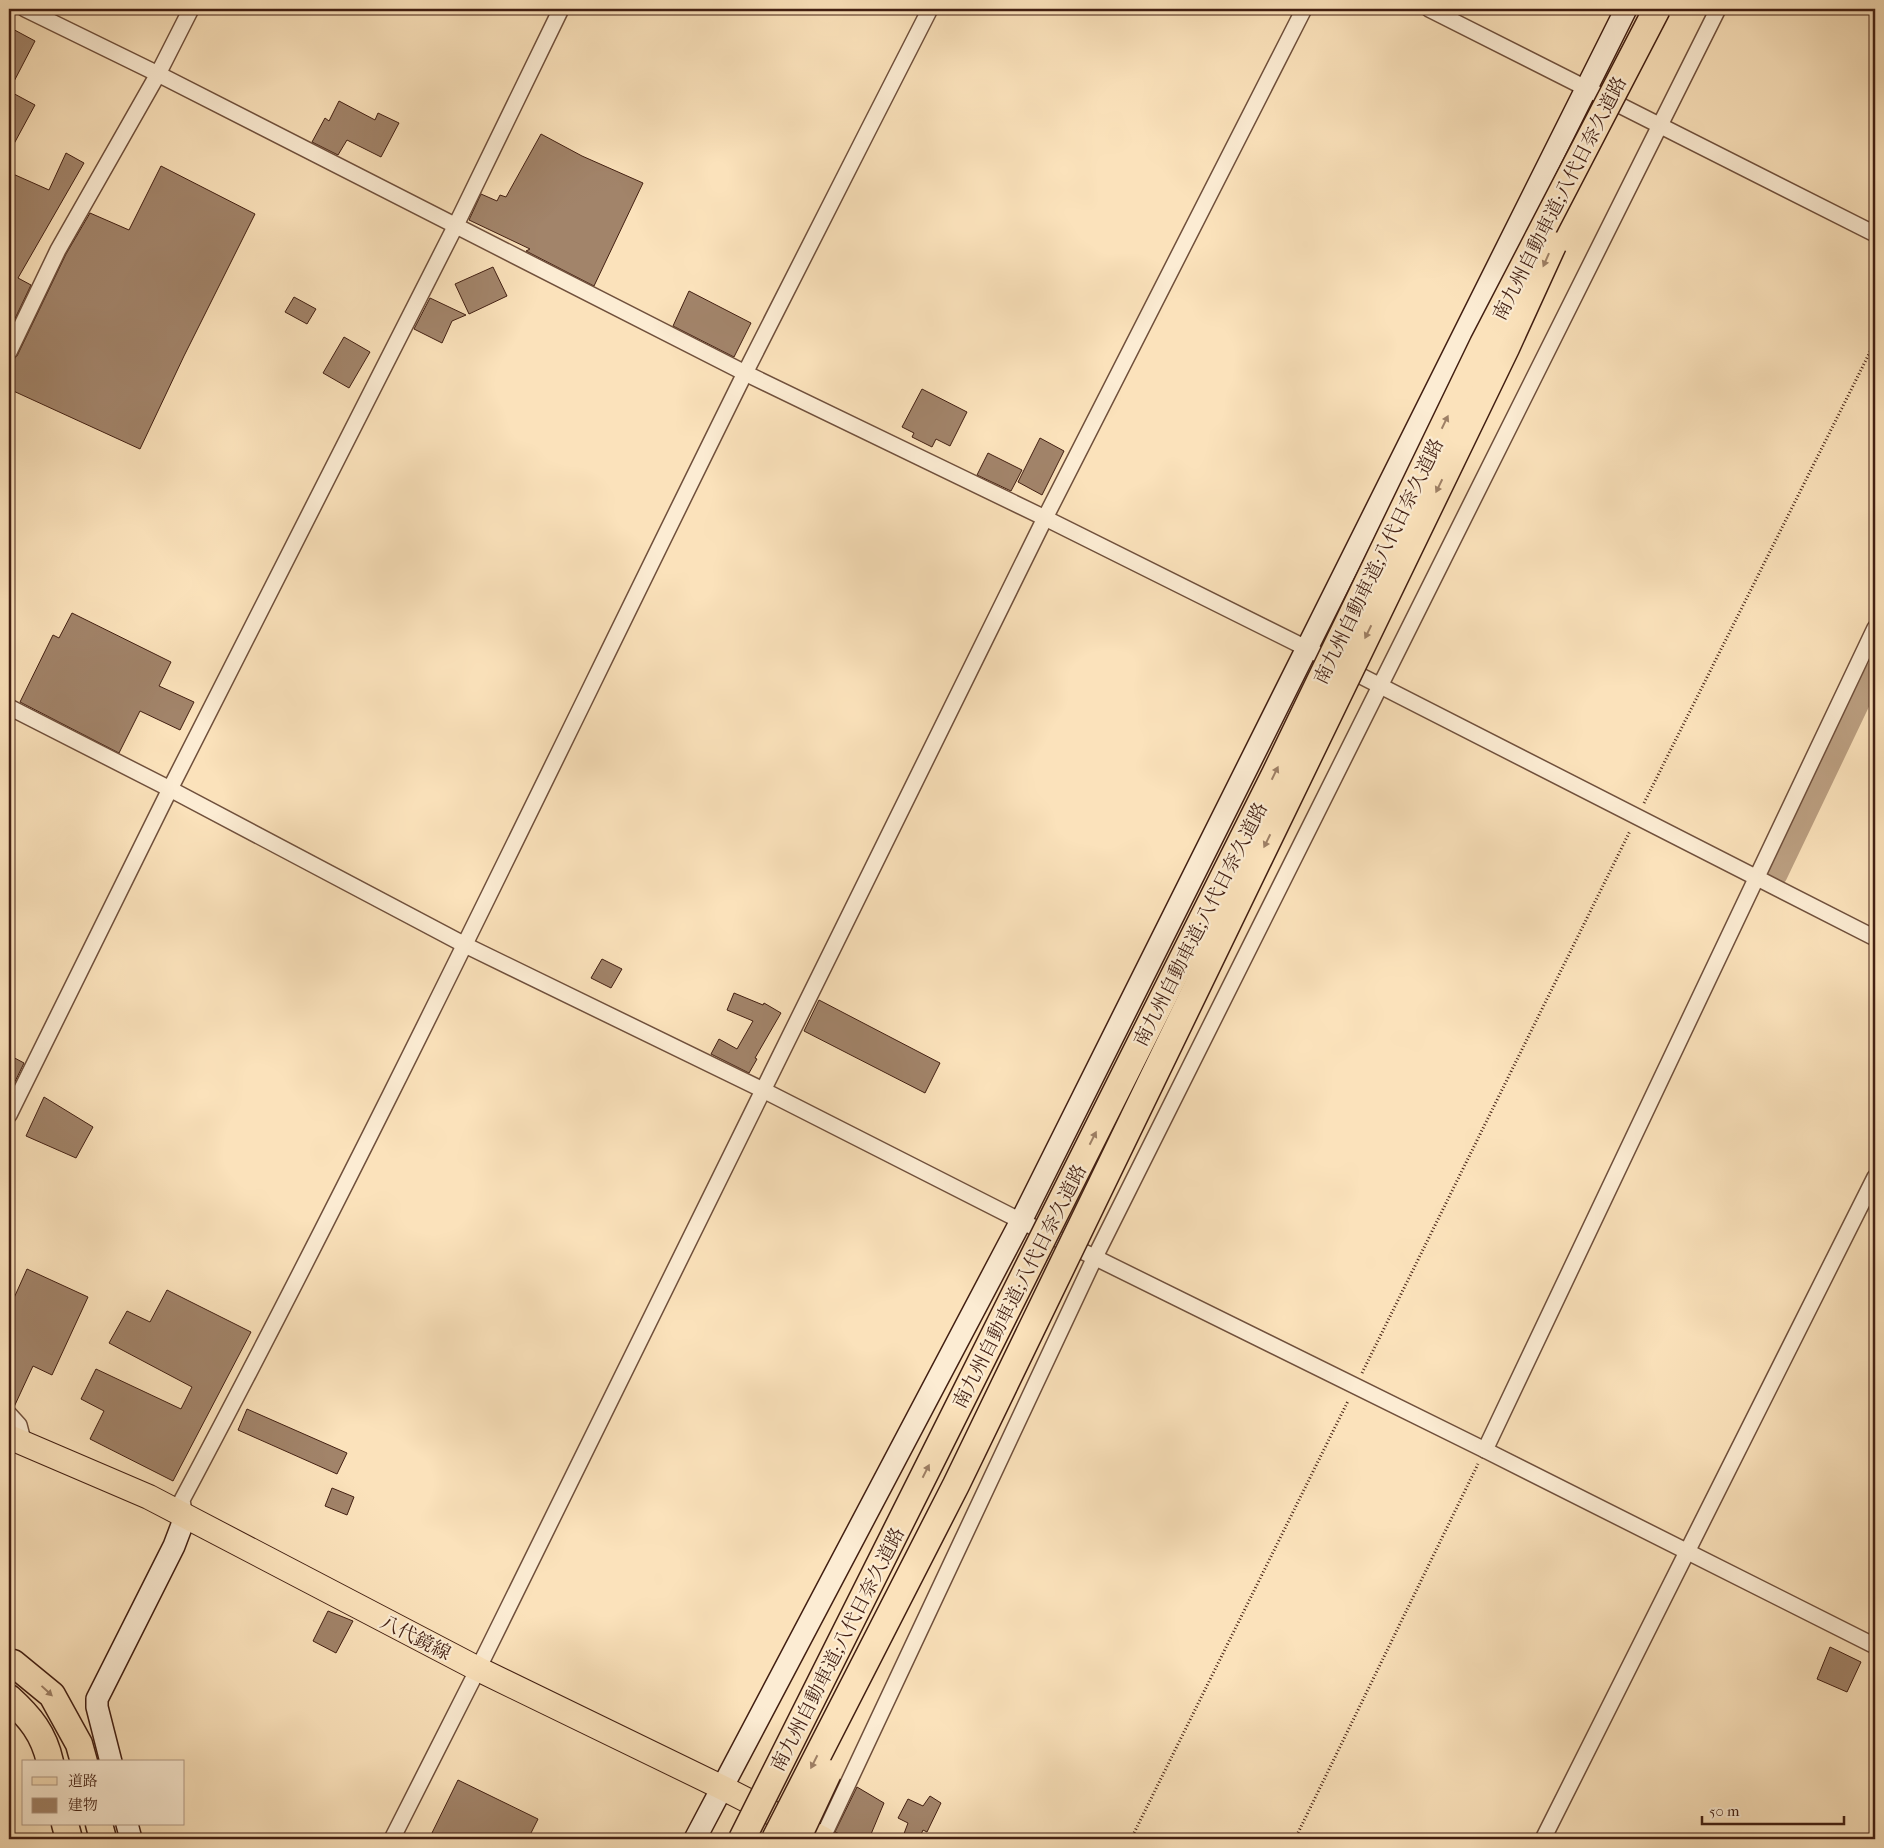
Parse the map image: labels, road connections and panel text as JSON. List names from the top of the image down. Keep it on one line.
{"streets":{"highway":["南九州自動車道;八代日奈久道路"],"main road":["八代鏡線"]},"legend":["道路","建物"],"scale_bar":"50 m"}
